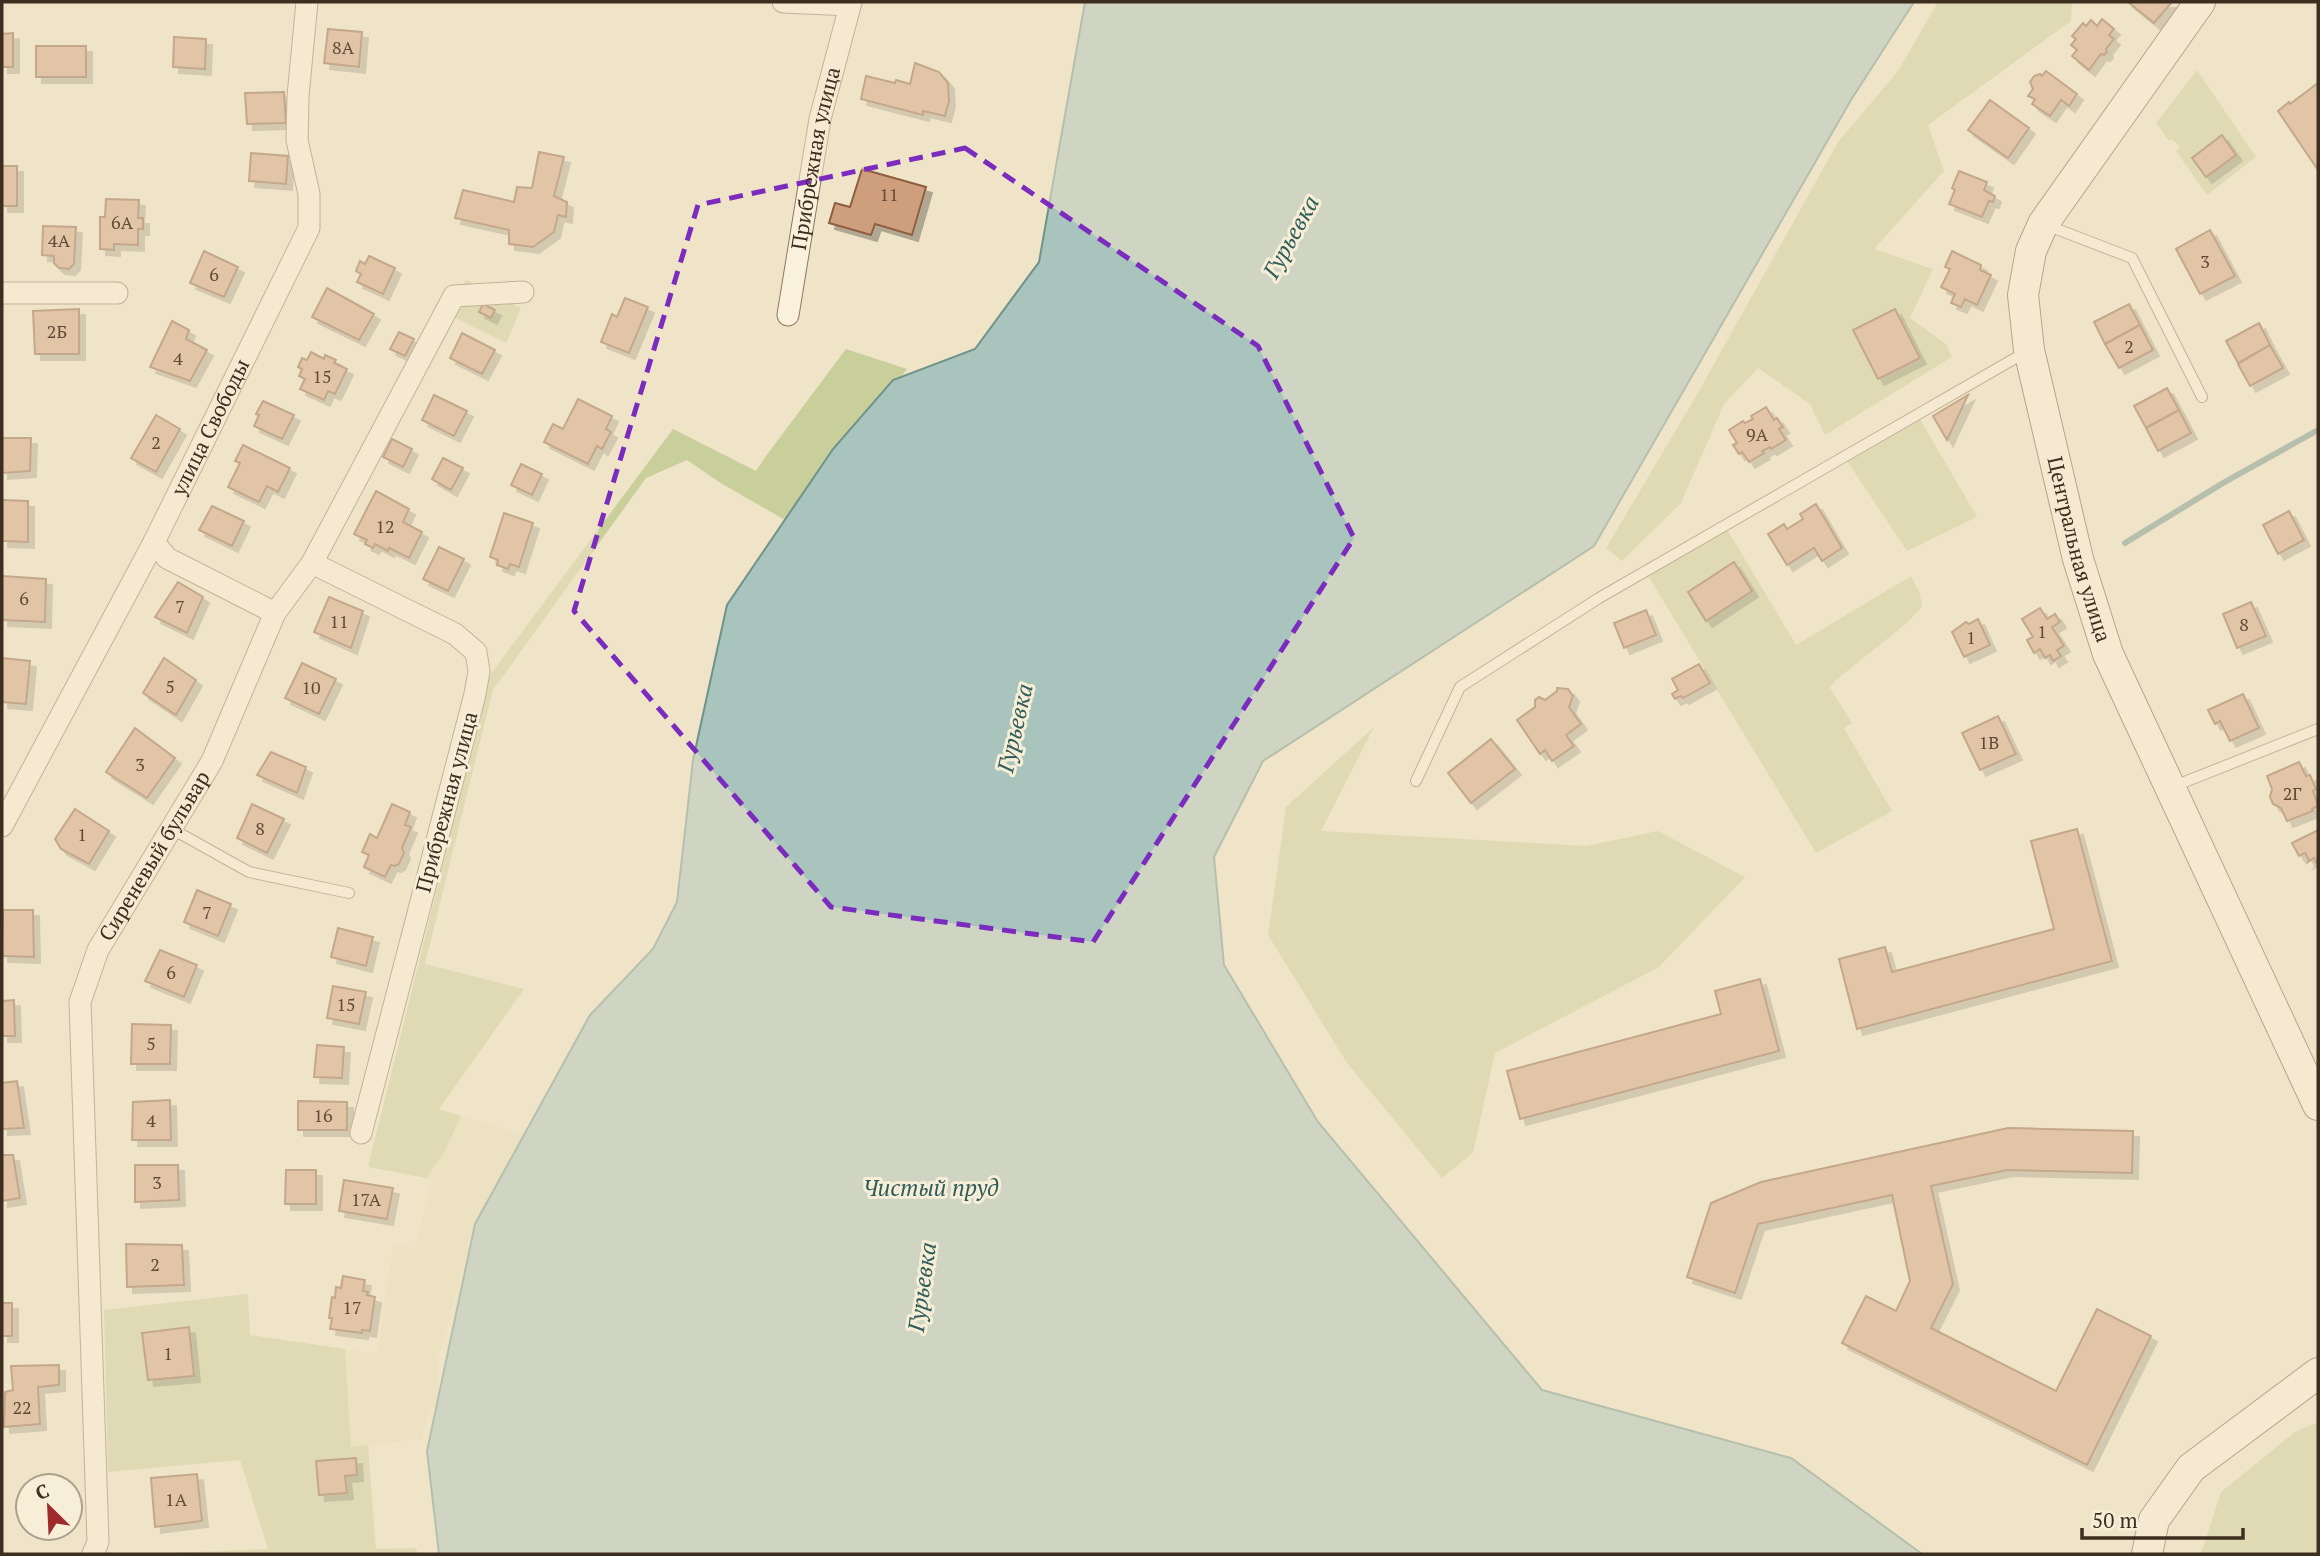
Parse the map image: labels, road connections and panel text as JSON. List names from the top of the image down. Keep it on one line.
{"streets":{"main road":["Центральная улица"],"street":["Прибрежная улица","улица Свободы","Сиреневый бульвар"]},"crossings":[["Прибрежная улица","Сиреневый бульвар"]],"water":["Гурьевка","Чистый пруд"],"house_numbers":["8А","11","6А","4А","3","6","2Б","2","4","15","9А","2","12","6","7","11","8","1","1","5","10","1В","3","2Г","8","1","7","6","15","5","16","4","3","17А","2","17","1","22","1А"],"scale_bar":"50 m","north":"top left"}
